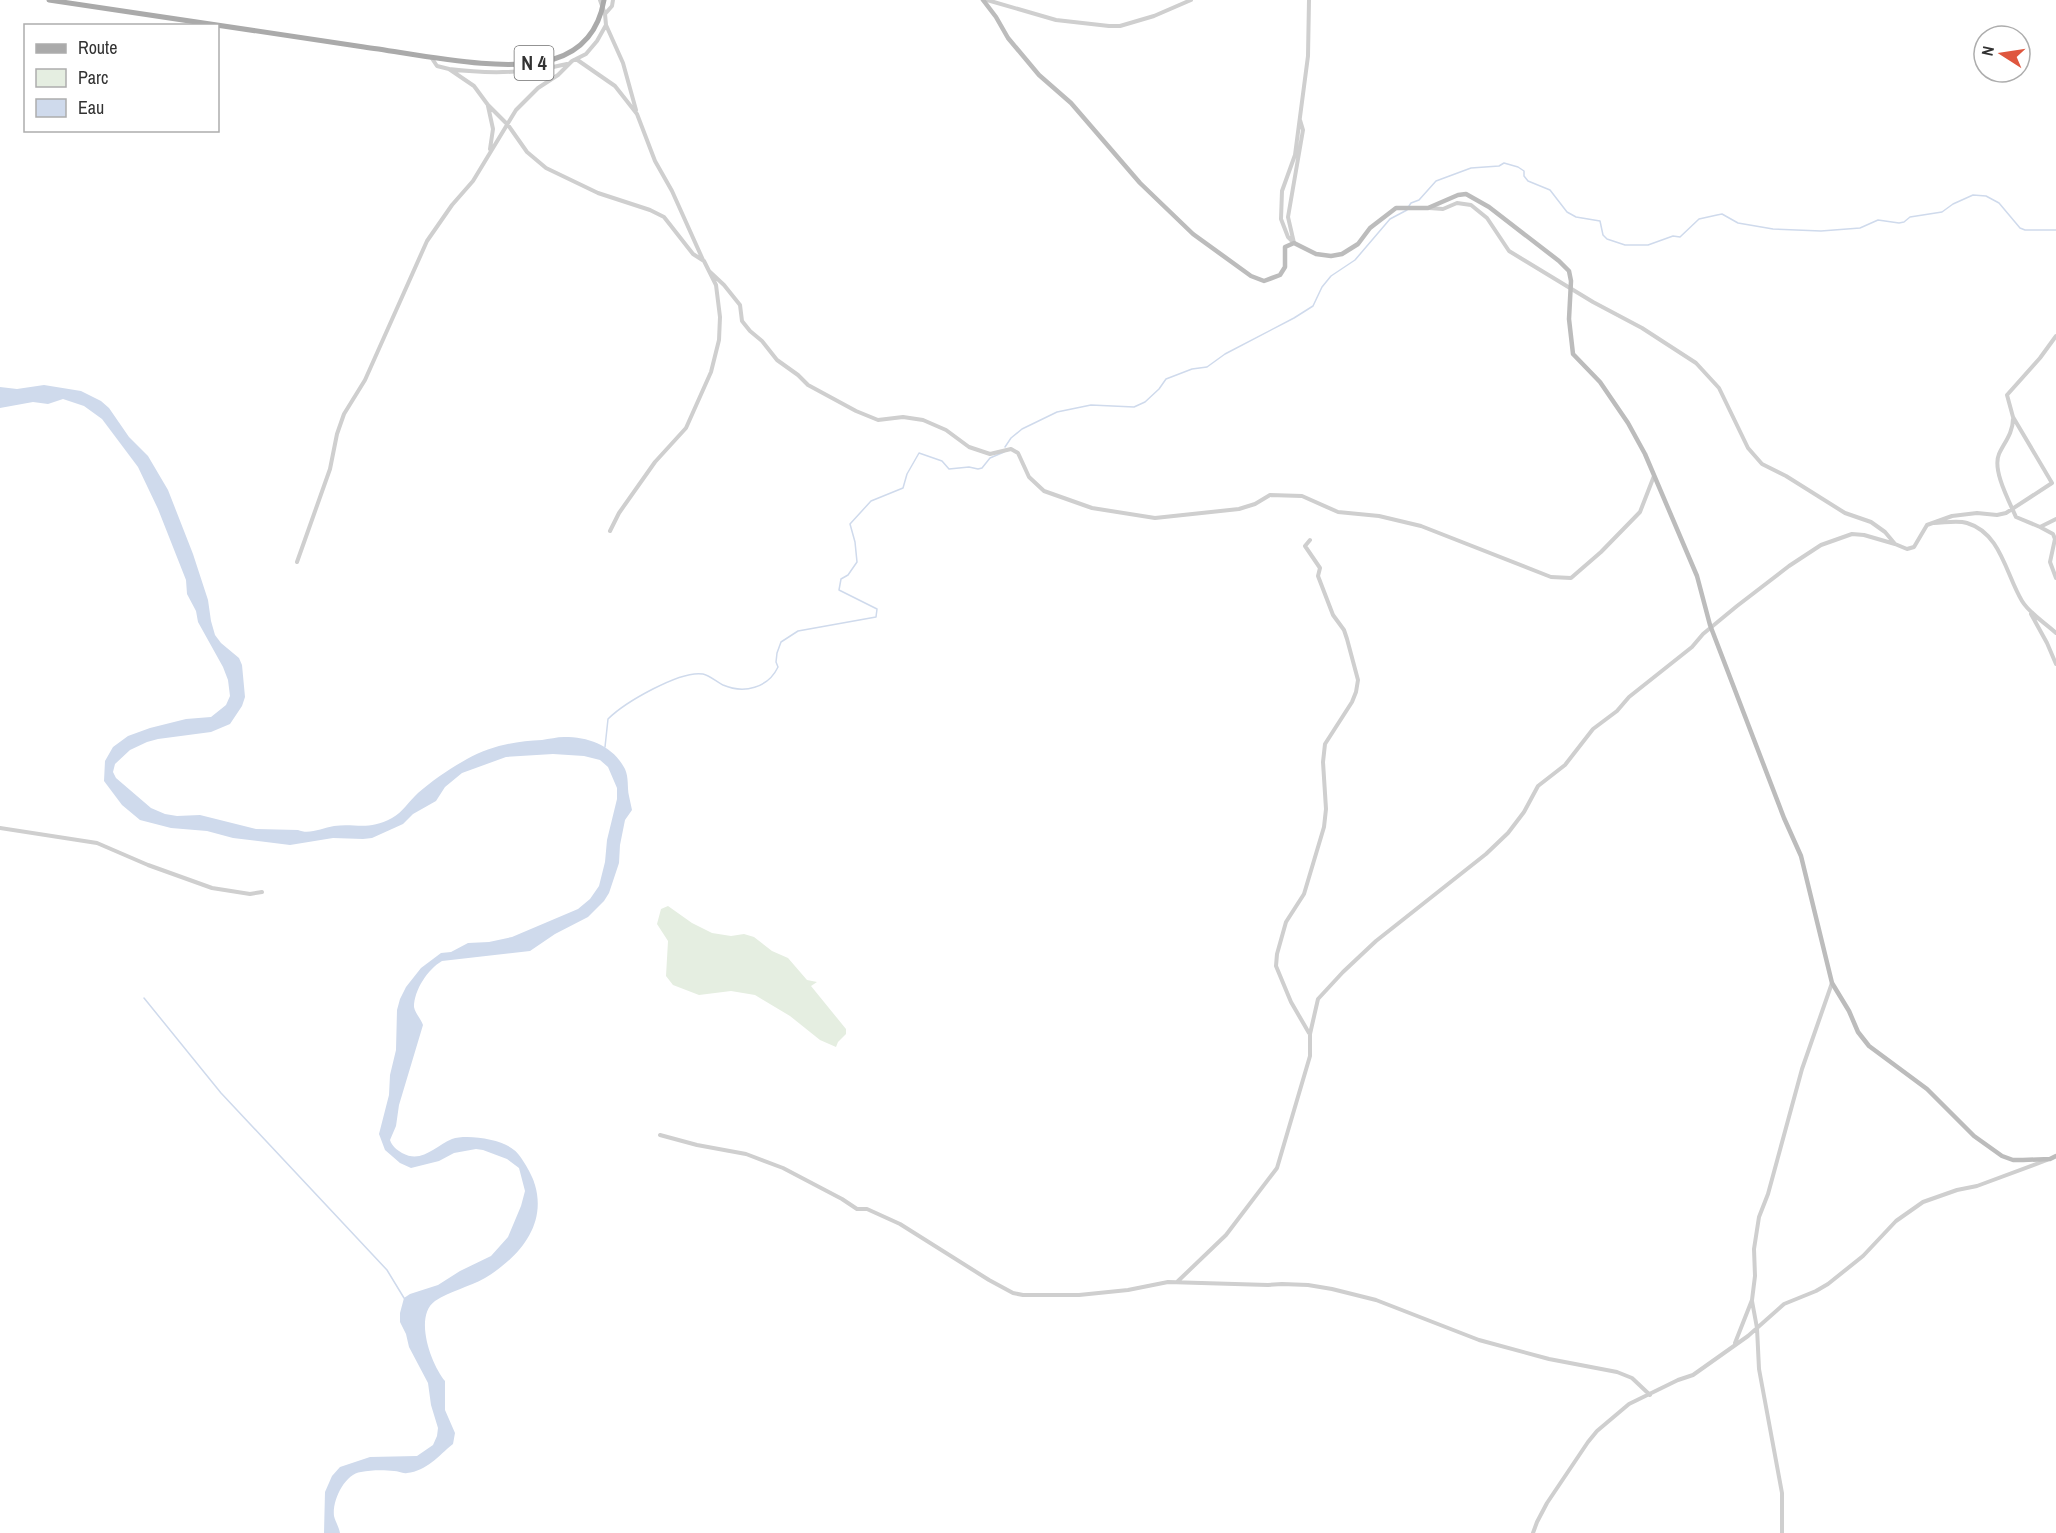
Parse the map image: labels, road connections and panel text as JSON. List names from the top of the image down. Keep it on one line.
{"streets":{"main road":["N 4"]},"legend":["Route","Parc","Eau"],"north":"left"}
